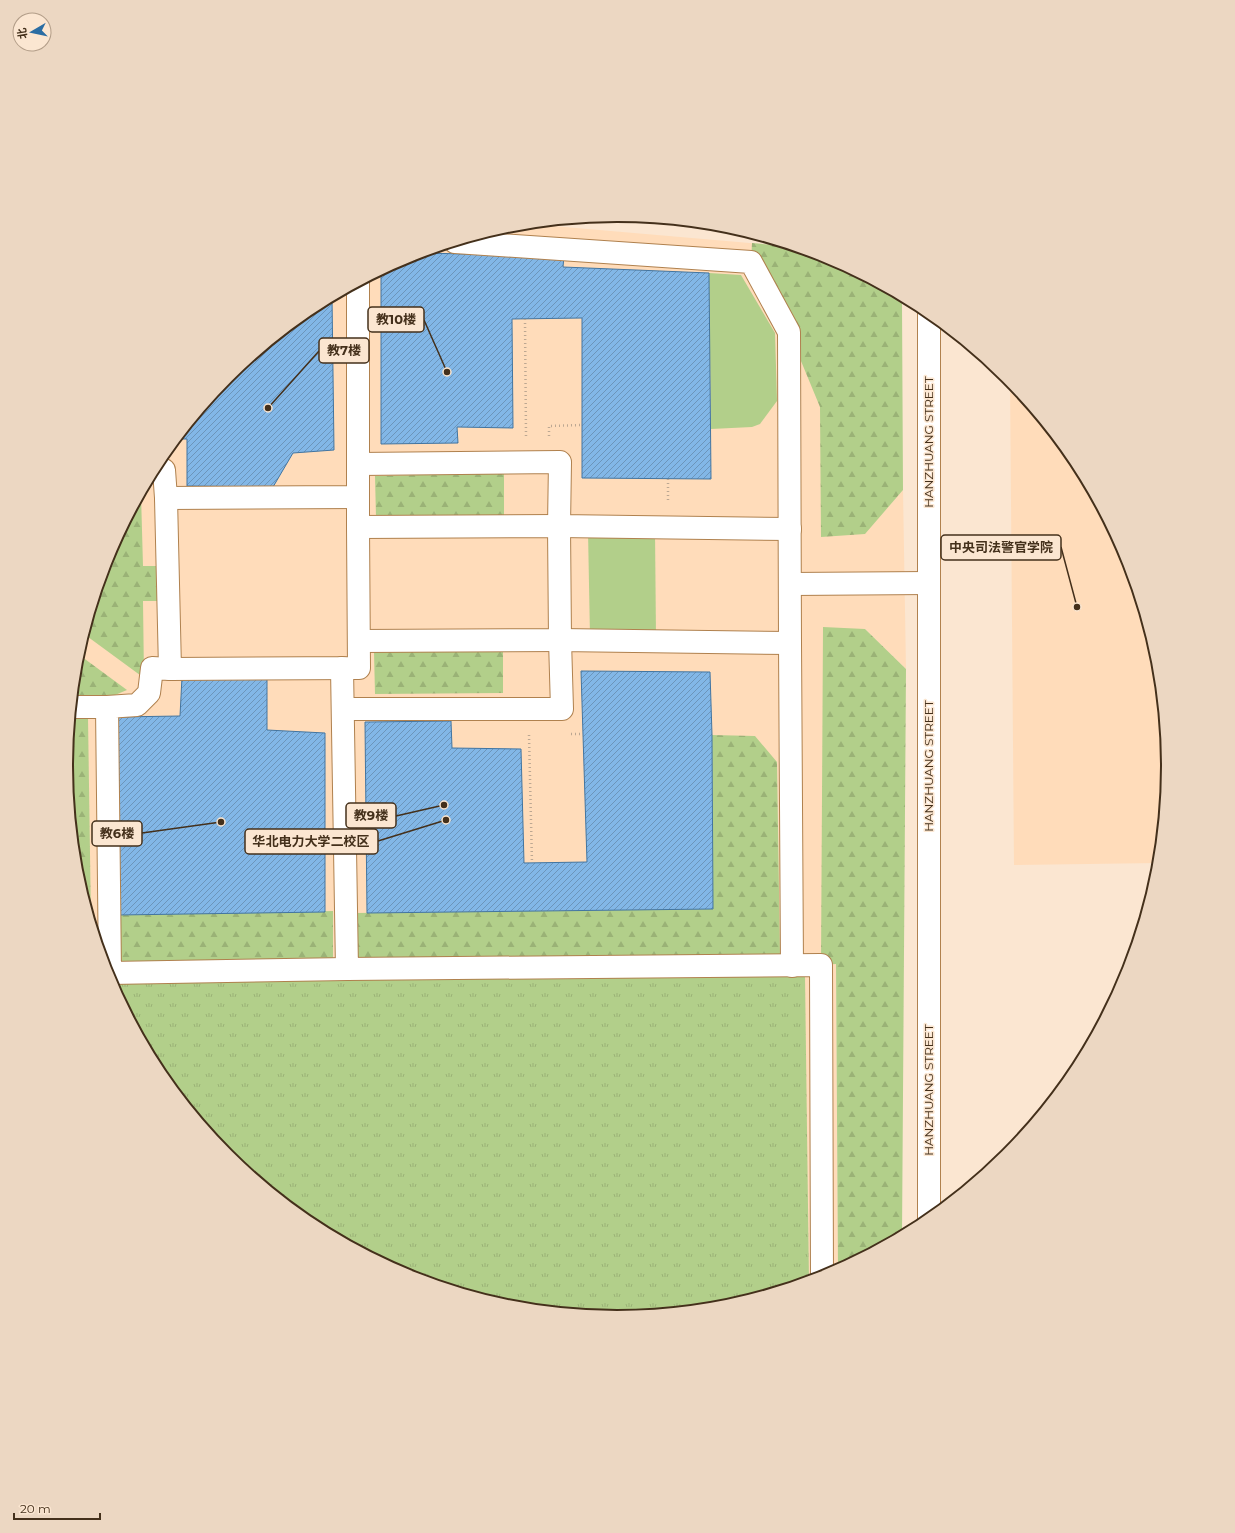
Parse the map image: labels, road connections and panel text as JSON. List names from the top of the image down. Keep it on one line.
{"streets":{"street":["HANZHUANG STREET"]},"places":["教10楼","教7楼","中央司法警官学院","教9楼","华北电力大学二校区","教6楼"],"scale_bar":"20 m","north":"left"}
